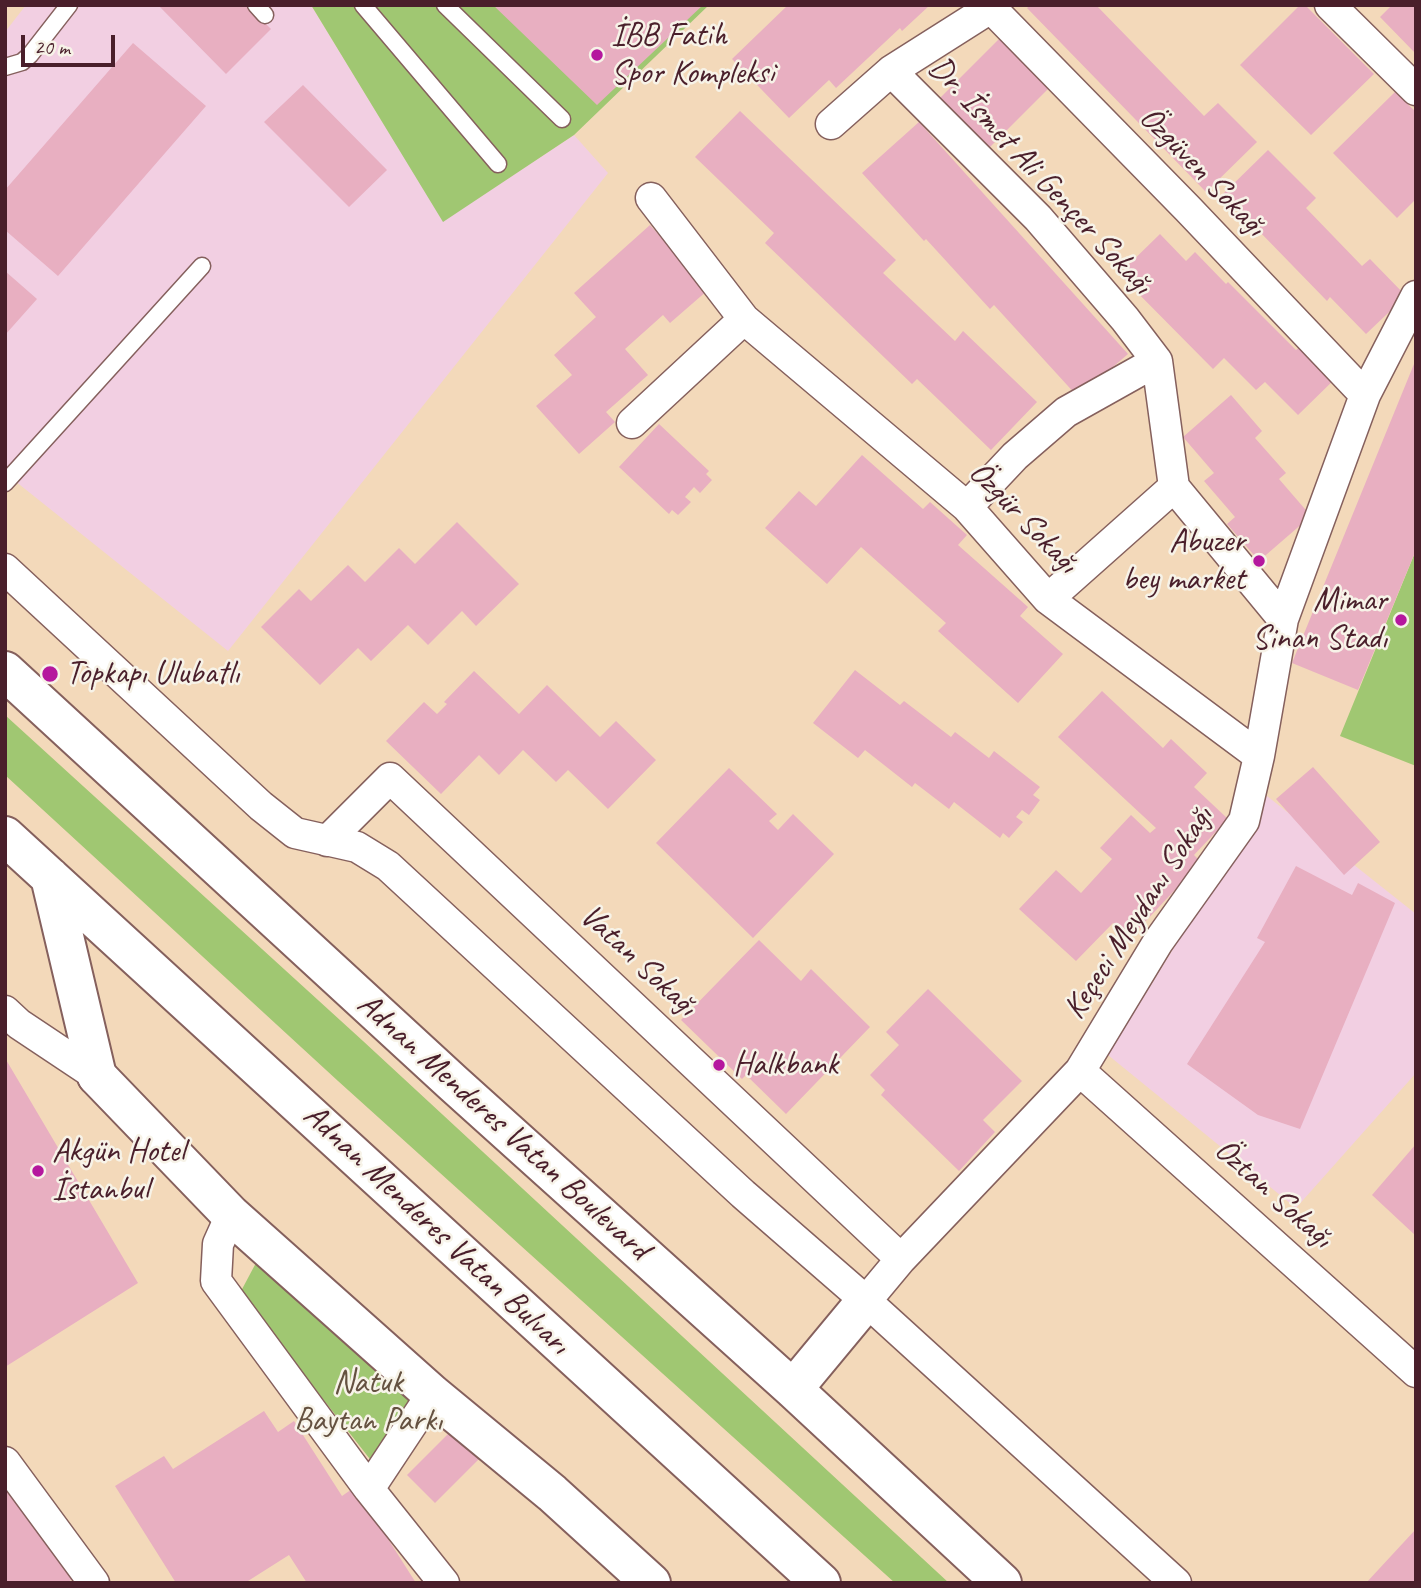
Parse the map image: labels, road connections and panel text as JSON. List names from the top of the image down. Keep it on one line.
{"streets":{"main road":["Adnan Menderes Vatan Boulevard","Adnan Menderes Vatan Bulvarı"],"street":["Özgüven Sokağı","Dr. İsmet Ali Gençer Sokağı","Özgür Sokağı","Keçeci Meydanı Sokağı","Vatan Sokağı","Öztan Sokağı"]},"crossings":[["Özgüven Sokağı","Keçeci Meydanı Sokağı"],["Özgür Sokağı","Keçeci Meydanı Sokağı"],["Keçeci Meydanı Sokağı","Vatan Sokağı"],["Keçeci Meydanı Sokağı","Öztan Sokağı"]],"parks":["Natuk Baytan Parkı"],"places":["İBB Fatih Spor Kompleksi","Abuzer bey market","Mimar Sinan Stadı","Topkapı Ulubatlı","Halkbank","Akgün Hotel İstanbul"],"scale_bar":"20 m"}
